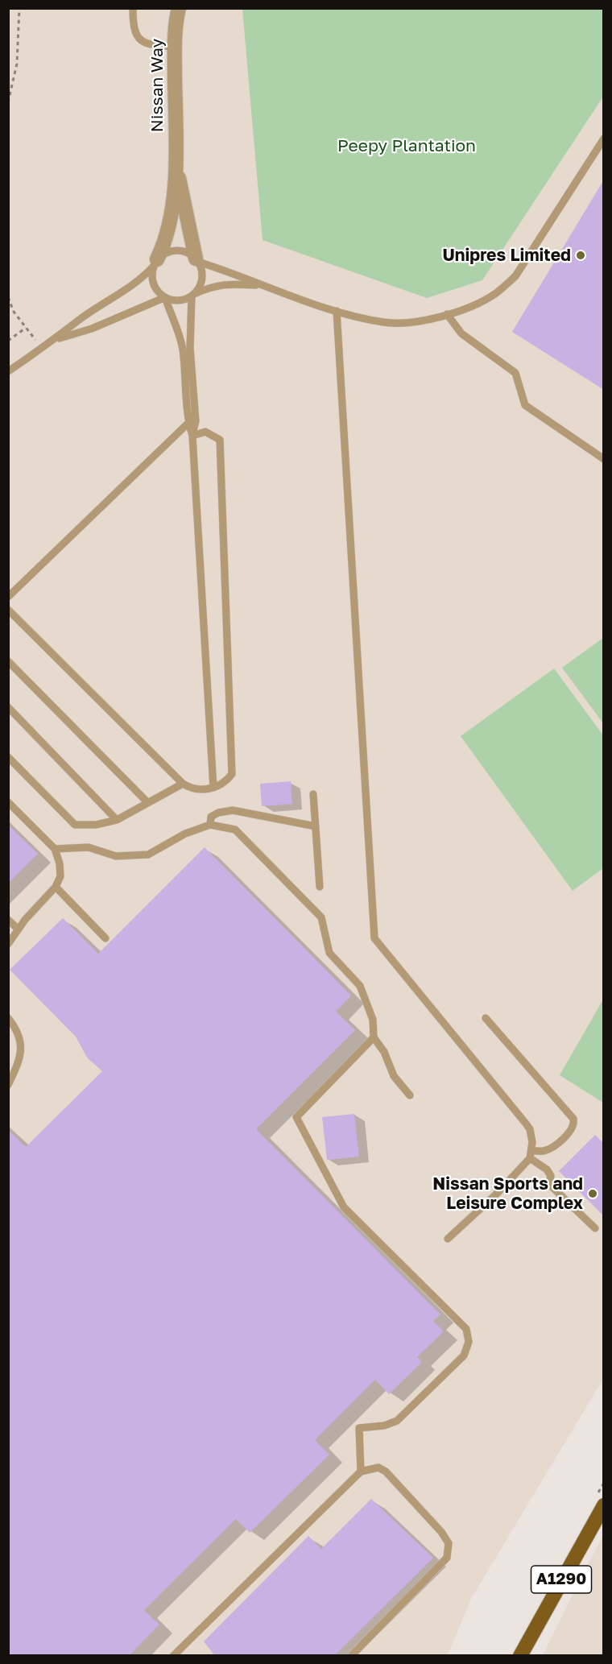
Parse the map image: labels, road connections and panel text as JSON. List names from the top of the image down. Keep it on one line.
{"streets":{"main road":["A1290"],"street":["Nissan Way"]},"parks":["Peepy Plantation"],"places":["Unipres Limited","Nissan Sports and Leisure Complex"]}
